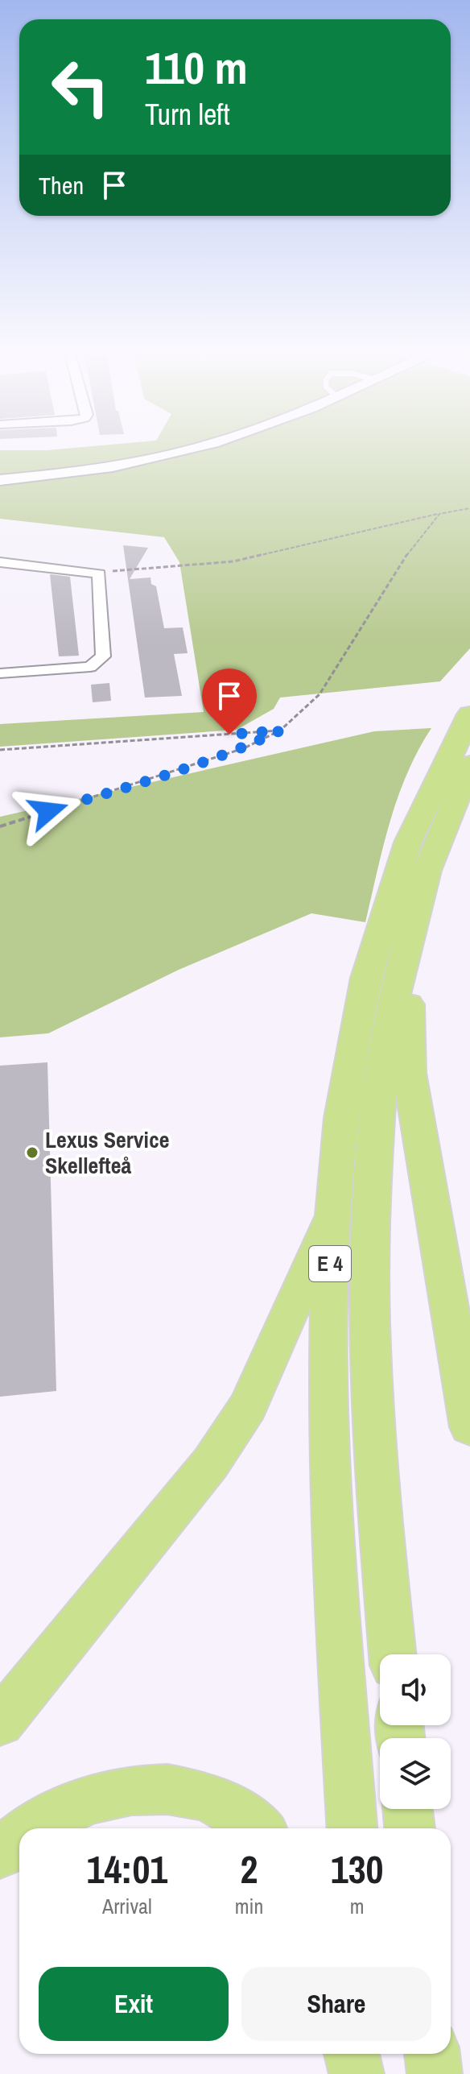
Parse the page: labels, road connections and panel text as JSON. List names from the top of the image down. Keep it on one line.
{"streets":{"highway":["E 4"]},"places":["Lexus Service Skellefteå"],"page":{"turn":["110 m","Turn left"],"then":"Then","eta":["14:01","Arrival","2","min","130","m"],"buttons":["Exit","Share"]}}
